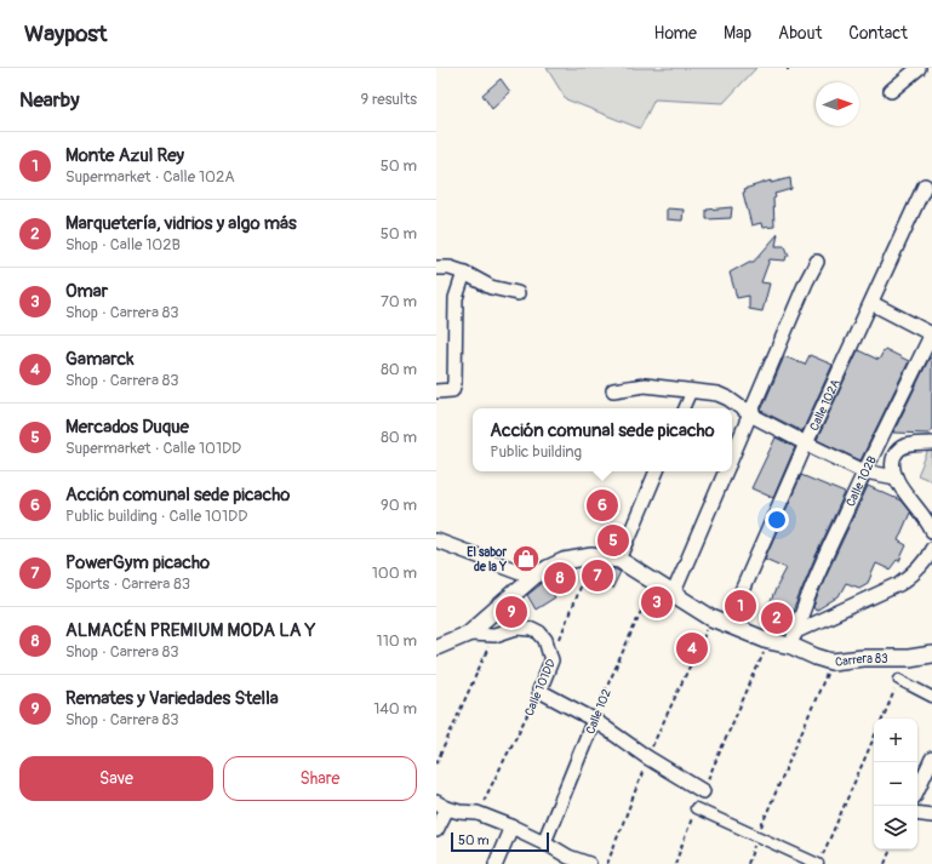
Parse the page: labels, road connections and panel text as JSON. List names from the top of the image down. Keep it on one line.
{"streets":{"street":["Calle 102A","Calle 102B","Carrera 83","Calle 101DD","Calle 102"]},"crossings":[["Calle 102A","Carrera 83"],["Calle 102B","Carrera 83"],["Carrera 83","Calle 101DD"],["Carrera 83","Calle 102"]],"places":{"shop":["El sabor de la Y"]},"scale_bar":"50 m","north":"right","page":{"header":"Waypost","nav":["Home","Map","About","Contact"],"heading":["Nearby","9 results"],"list":[{"mark":"1","name":"Monte Azul Rey","note":"Supermarket · Calle 102A","value":"50 m"},{"mark":"2","name":"Marquetería, vidrios y algo más","note":"Shop · Calle 102B","value":"50 m"},{"mark":"3","name":"Omar","note":"Shop · Carrera 83","value":"70 m"},{"mark":"4","name":"Gamarck","note":"Shop · Carrera 83","value":"80 m"},{"mark":"5","name":"Mercados Duque","note":"Supermarket · Calle 101DD","value":"80 m"},{"mark":"6","name":"Acción comunal sede picacho","note":"Public building · Calle 101DD","value":"90 m"},{"mark":"7","name":"PowerGym picacho","note":"Sports · Carrera 83","value":"100 m"},{"mark":"8","name":"ALMACÉN PREMIUM MODA LA Y","note":"Shop · Carrera 83","value":"110 m"},{"mark":"9","name":"Remates y Variedades Stella","note":"Shop · Carrera 83","value":"140 m"}],"popup":["Acción comunal sede picacho","Public building"],"pins":["6","5","7","8","3","1","9","2","4"],"map_buttons":["+","−"],"buttons":["Save","Share"],"scale":"50 m"}}
